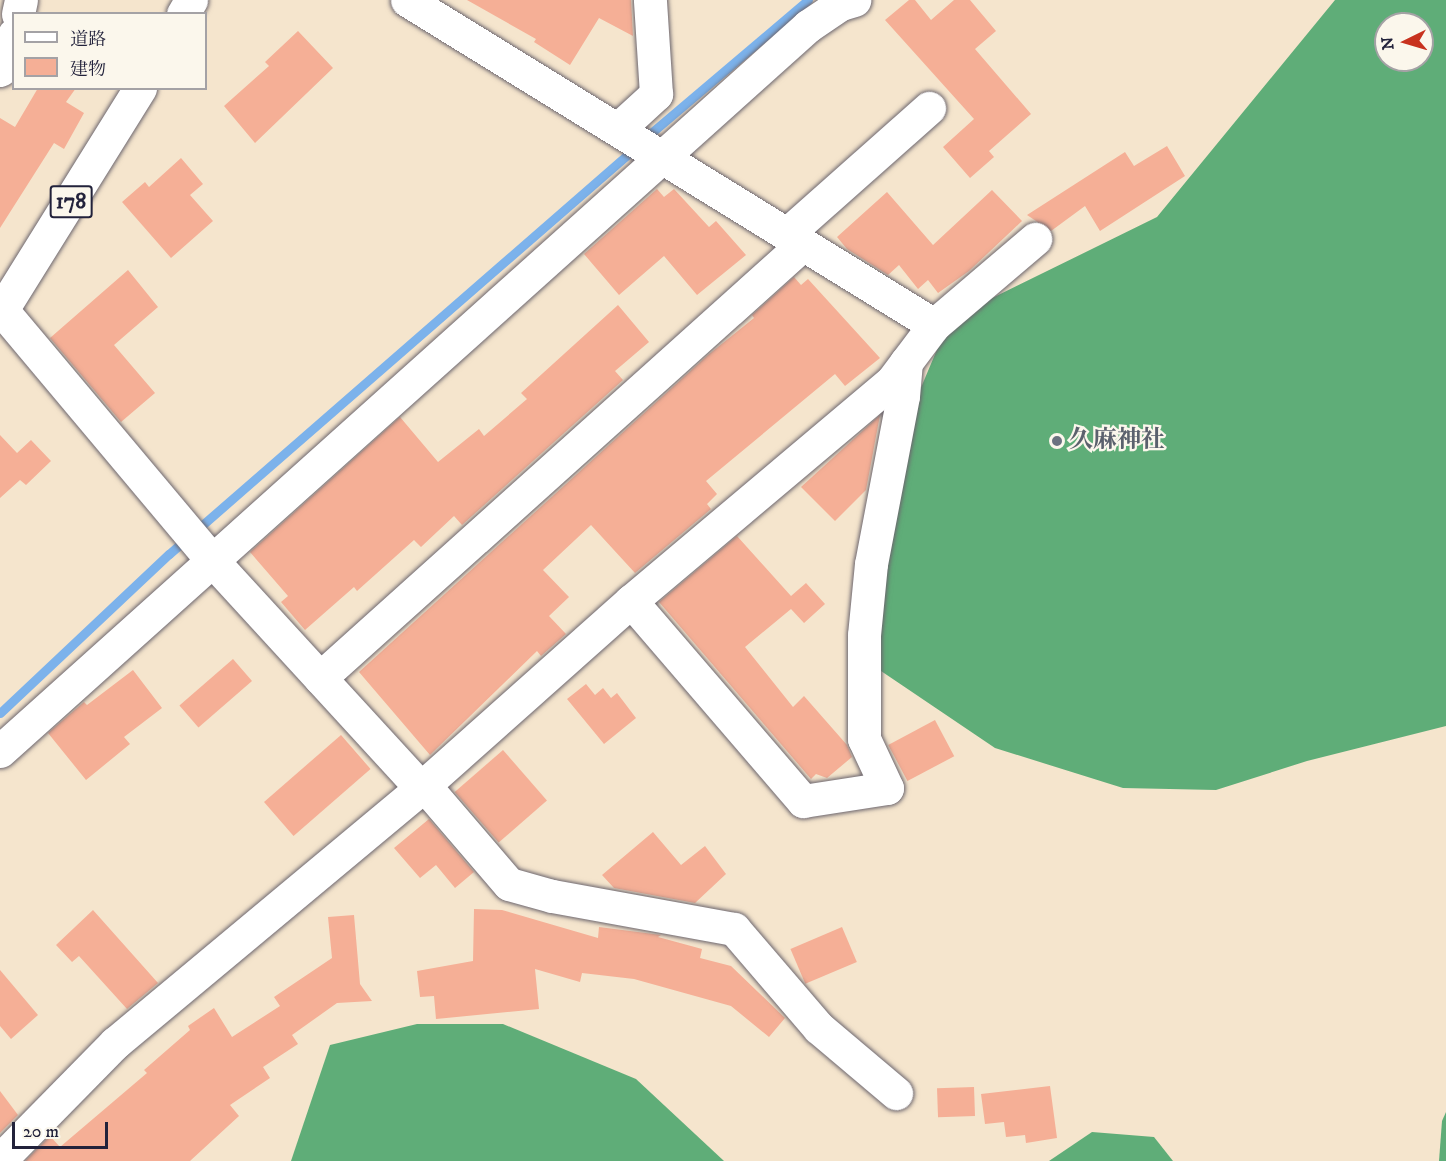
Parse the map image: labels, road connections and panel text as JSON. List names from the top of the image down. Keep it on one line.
{"streets":{"main road":["178"]},"places":["久麻神社"],"legend":["道路","建物"],"scale_bar":"20 m","north":"left"}
